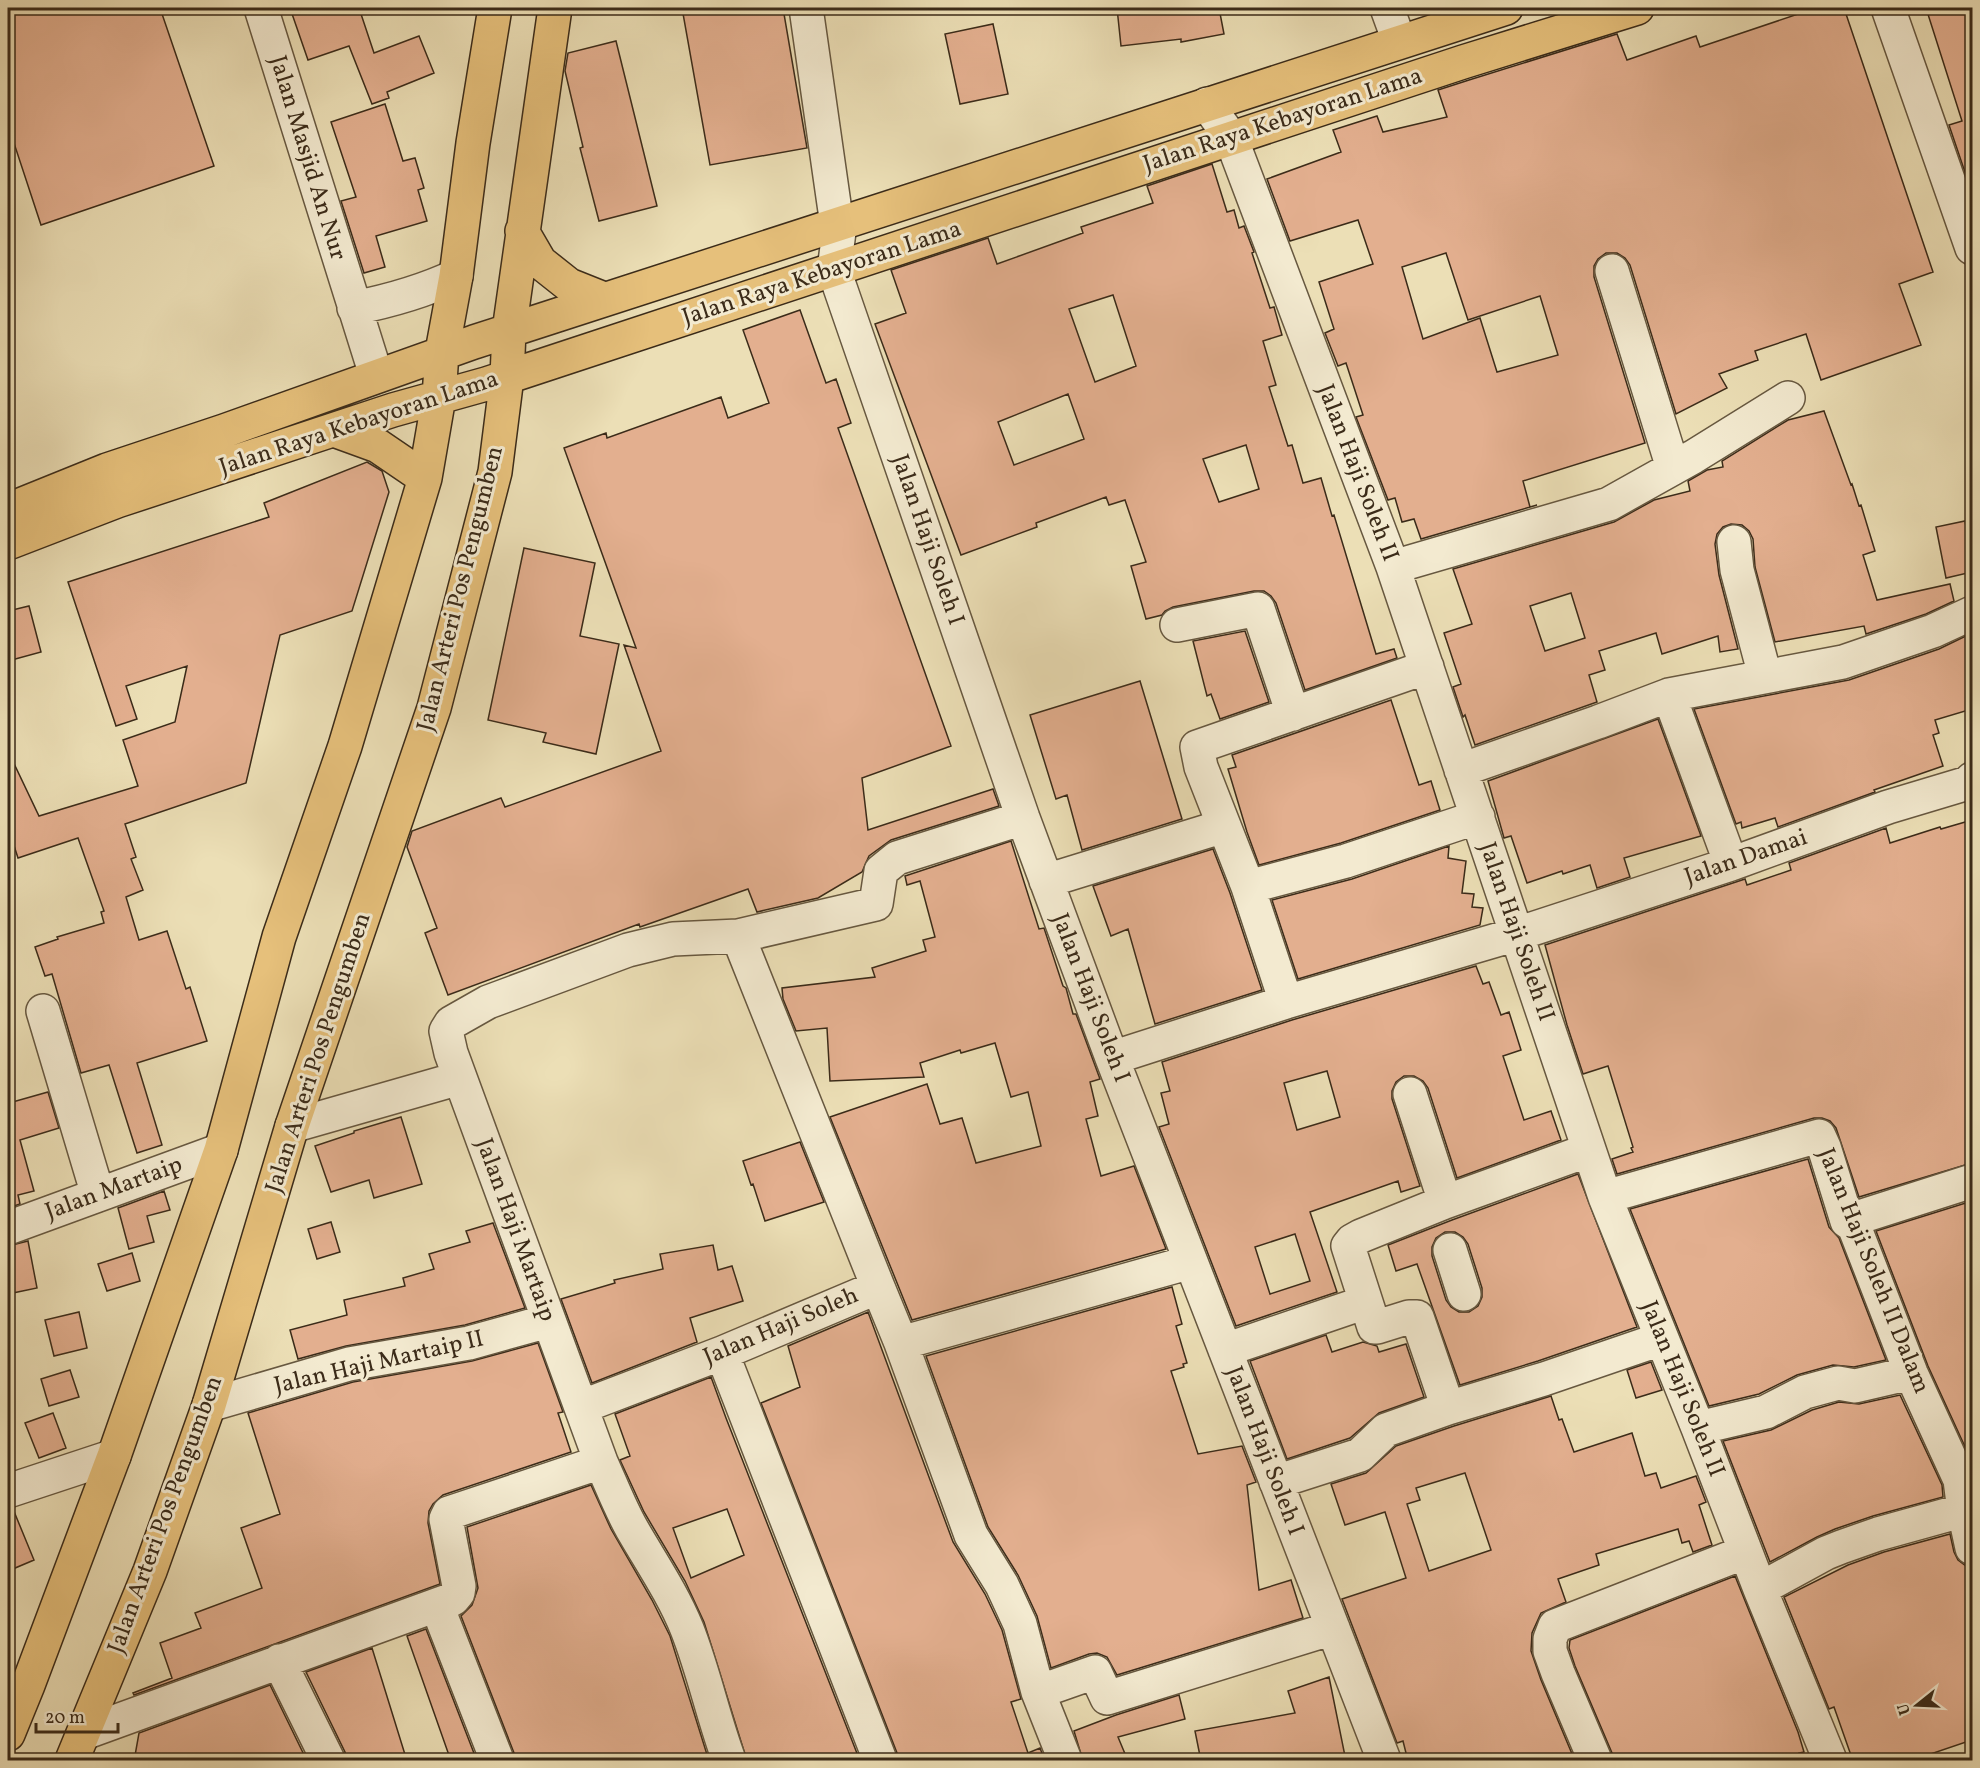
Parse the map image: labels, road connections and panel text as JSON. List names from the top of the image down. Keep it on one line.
{"streets":{"main road":["Jalan Raya Kebayoran Lama","Jalan Arteri Pos Pengumben"],"street":["Jalan Masjid An Nur","Jalan Haji Soleh II","Jalan Haji Soleh I","Jalan Damai","Jalan Martaip","Jalan Haji Martaip","Jalan Haji Soleh II Dalam","Jalan Haji Soleh","Jalan Haji Martaip II"]},"crossings":[["Jalan Raya Kebayoran Lama","Jalan Masjid An Nur"],["Jalan Raya Kebayoran Lama","Jalan Haji Soleh II"],["Jalan Raya Kebayoran Lama","Jalan Haji Soleh I"],["Jalan Raya Kebayoran Lama","Jalan Arteri Pos Pengumben"],["Jalan Haji Soleh II","Jalan Damai"],["Jalan Haji Soleh II","Jalan Haji Soleh II Dalam"],["Jalan Arteri Pos Pengumben","Jalan Haji Martaip II"],["Jalan Haji Martaip","Jalan Haji Soleh"],["Jalan Haji Martaip","Jalan Haji Martaip II"]],"scale_bar":"20 m","north":"left"}
